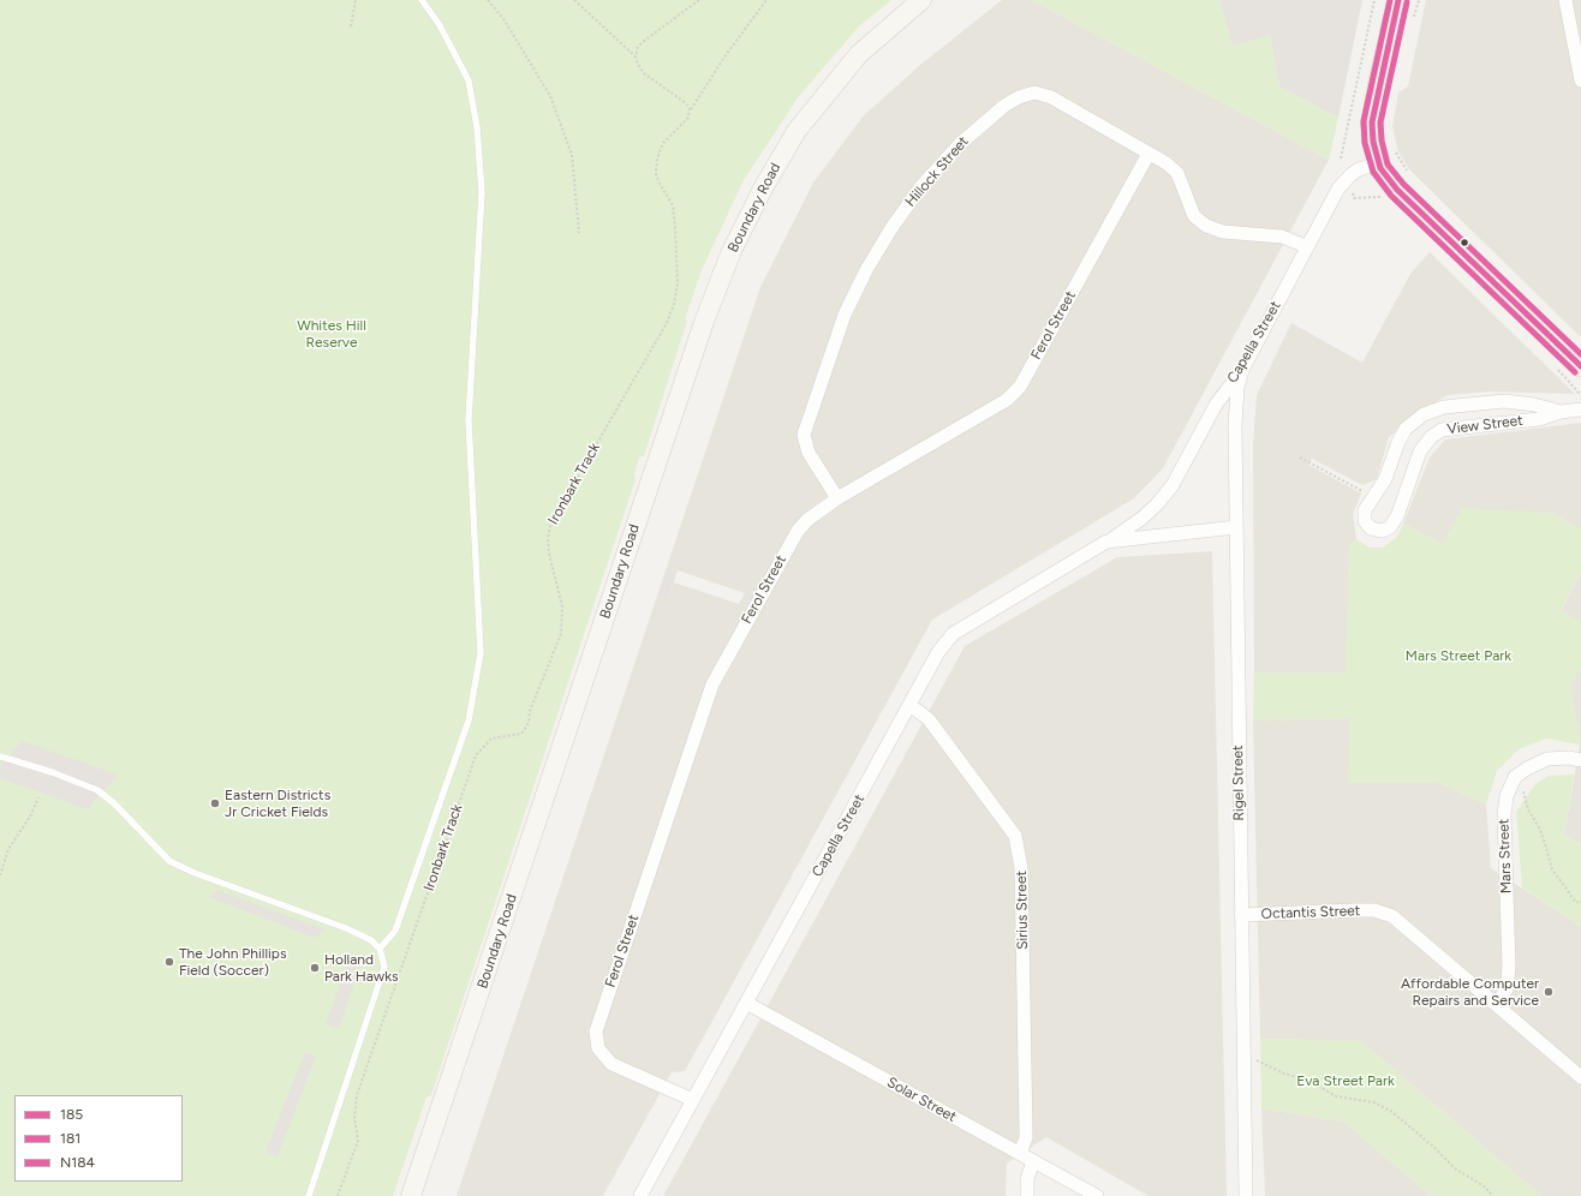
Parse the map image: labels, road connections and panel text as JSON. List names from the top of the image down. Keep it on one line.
{"streets":{"main road":["Boundary Road"],"street":["Hillock Street","Ferol Street","Capella Street","View Street","Rigel Street","Mars Street","Sirius Street","Octantis Street","Solar Street"],"path":["Ironbark Track"]},"crossings":[["Hillock Street","Ferol Street"],["Hillock Street","Capella Street"],["Ferol Street","Capella Street"],["Capella Street","Rigel Street"],["Capella Street","Sirius Street"],["Capella Street","Solar Street"],["Rigel Street","Octantis Street"],["Mars Street","Octantis Street"],["Sirius Street","Solar Street"]],"parks":["Whites Hill Reserve","Mars Street Park","Eva Street Park"],"places":["Eastern Districts Jr Cricket Fields","The John Phillips Field (Soccer)","Holland Park Hawks","Affordable Computer Repairs and Service"],"lines":["transit line 185","transit line 181","transit line N184"],"legend":["185","181","N184"]}
